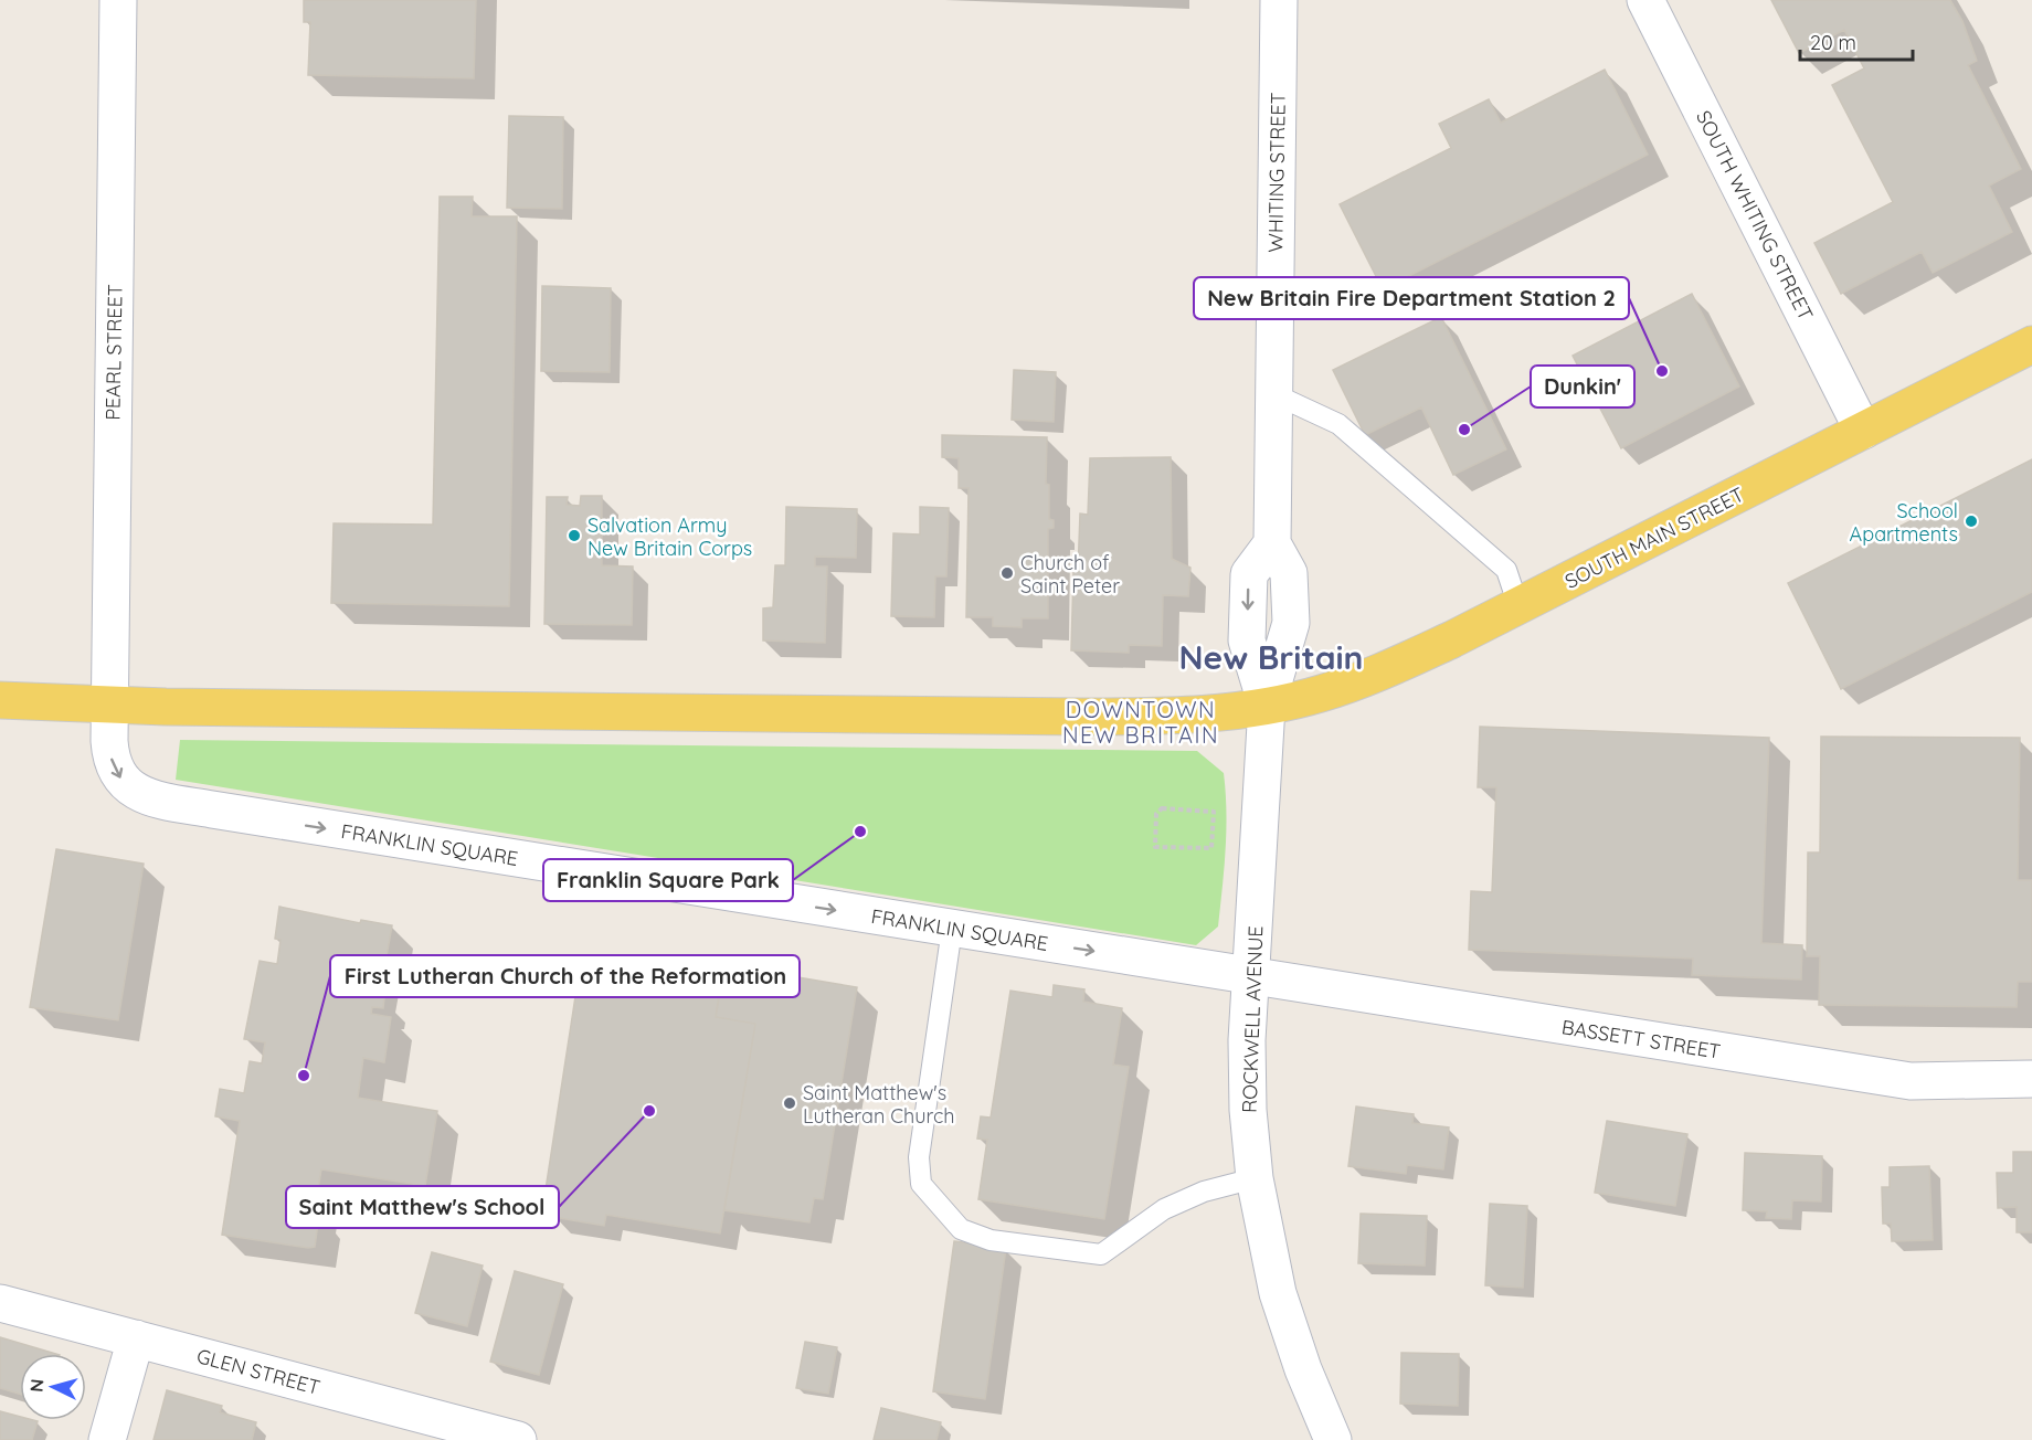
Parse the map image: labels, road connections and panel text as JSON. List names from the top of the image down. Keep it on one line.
{"streets":{"main road":["SOUTH MAIN STREET"],"street":["WHITING STREET","SOUTH WHITING STREET","PEARL STREET","FRANKLIN SQUARE","ROCKWELL AVENUE","BASSETT STREET","GLEN STREET"]},"crossings":[["WHITING STREET","SOUTH MAIN STREET"],["WHITING STREET","ROCKWELL AVENUE"],["SOUTH WHITING STREET","SOUTH MAIN STREET"],["PEARL STREET","FRANKLIN SQUARE"],["SOUTH MAIN STREET","ROCKWELL AVENUE"],["FRANKLIN SQUARE","ROCKWELL AVENUE"],["FRANKLIN SQUARE","BASSETT STREET"],["ROCKWELL AVENUE","BASSETT STREET"]],"one_way":["FRANKLIN SQUARE"],"districts":["New Britain","DOWNTOWN NEW BRITAIN"],"places":["New Britain Fire Department Station 2","Dunkin'","School Apartments","Salvation Army New Britain Corps","Church of Saint Peter","Franklin Square Park","First Lutheran Church of the Reformation","Saint Matthew's Lutheran Church","Saint Matthew's School"],"scale_bar":"20 m","north":"left"}
